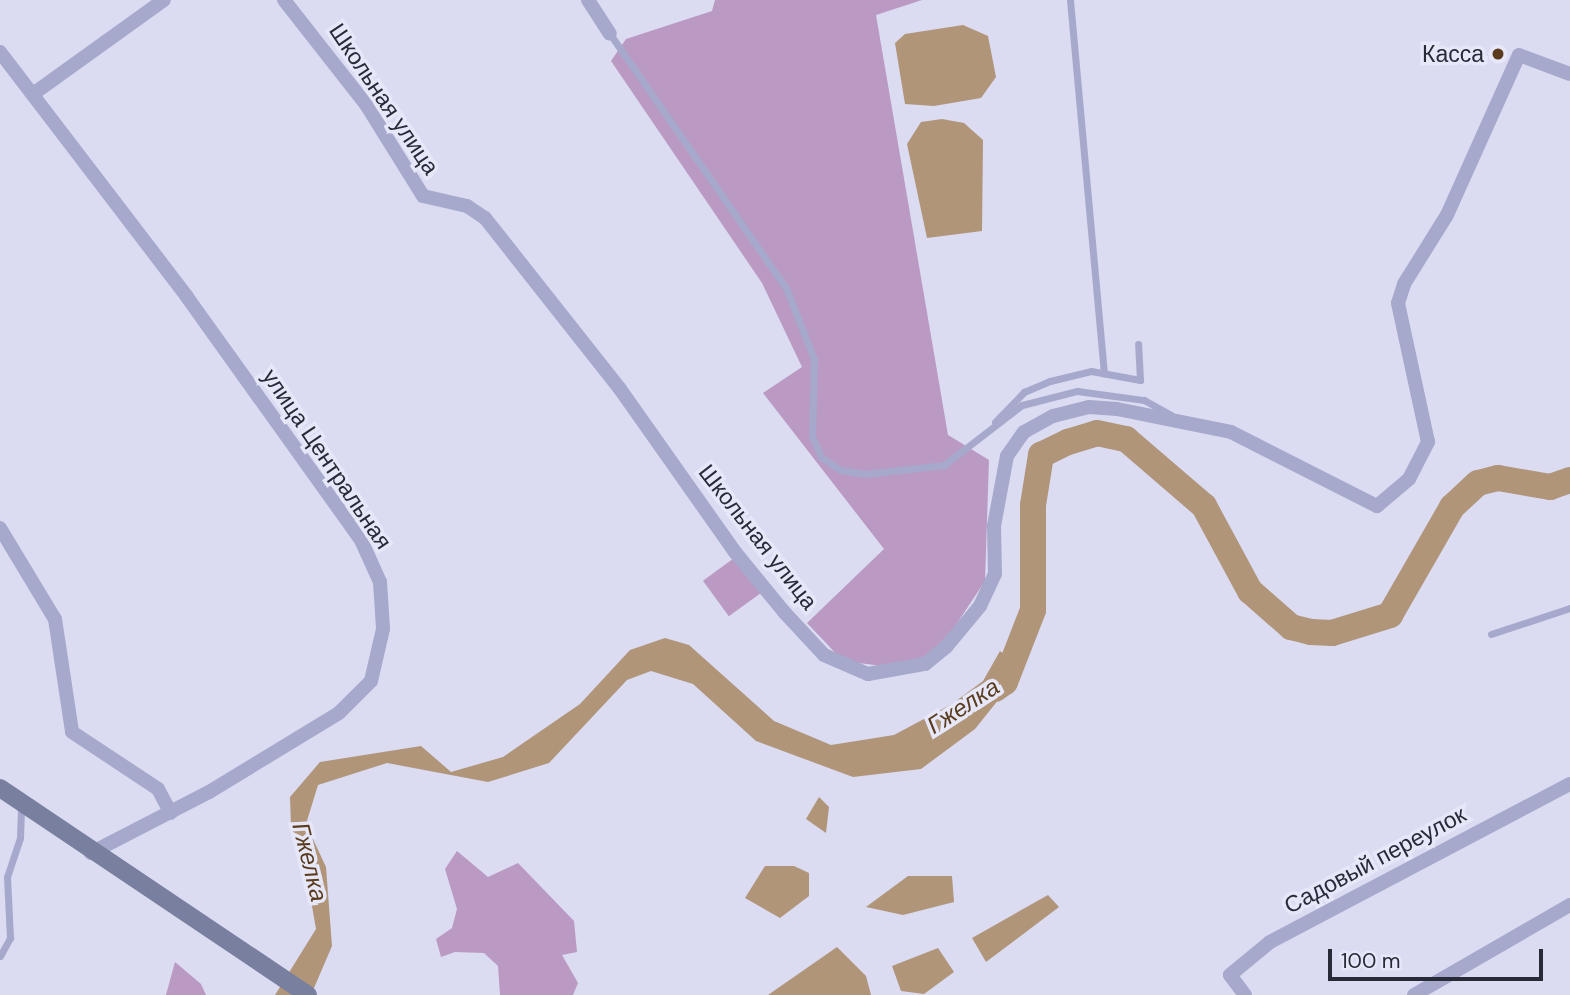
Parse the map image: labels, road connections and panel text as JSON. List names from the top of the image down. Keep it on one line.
{"streets":{"street":["Школьная улица","улица Центральная","Садовый переулок"]},"water":["Гжелка"],"places":["Касса"],"scale_bar":"100 m"}
